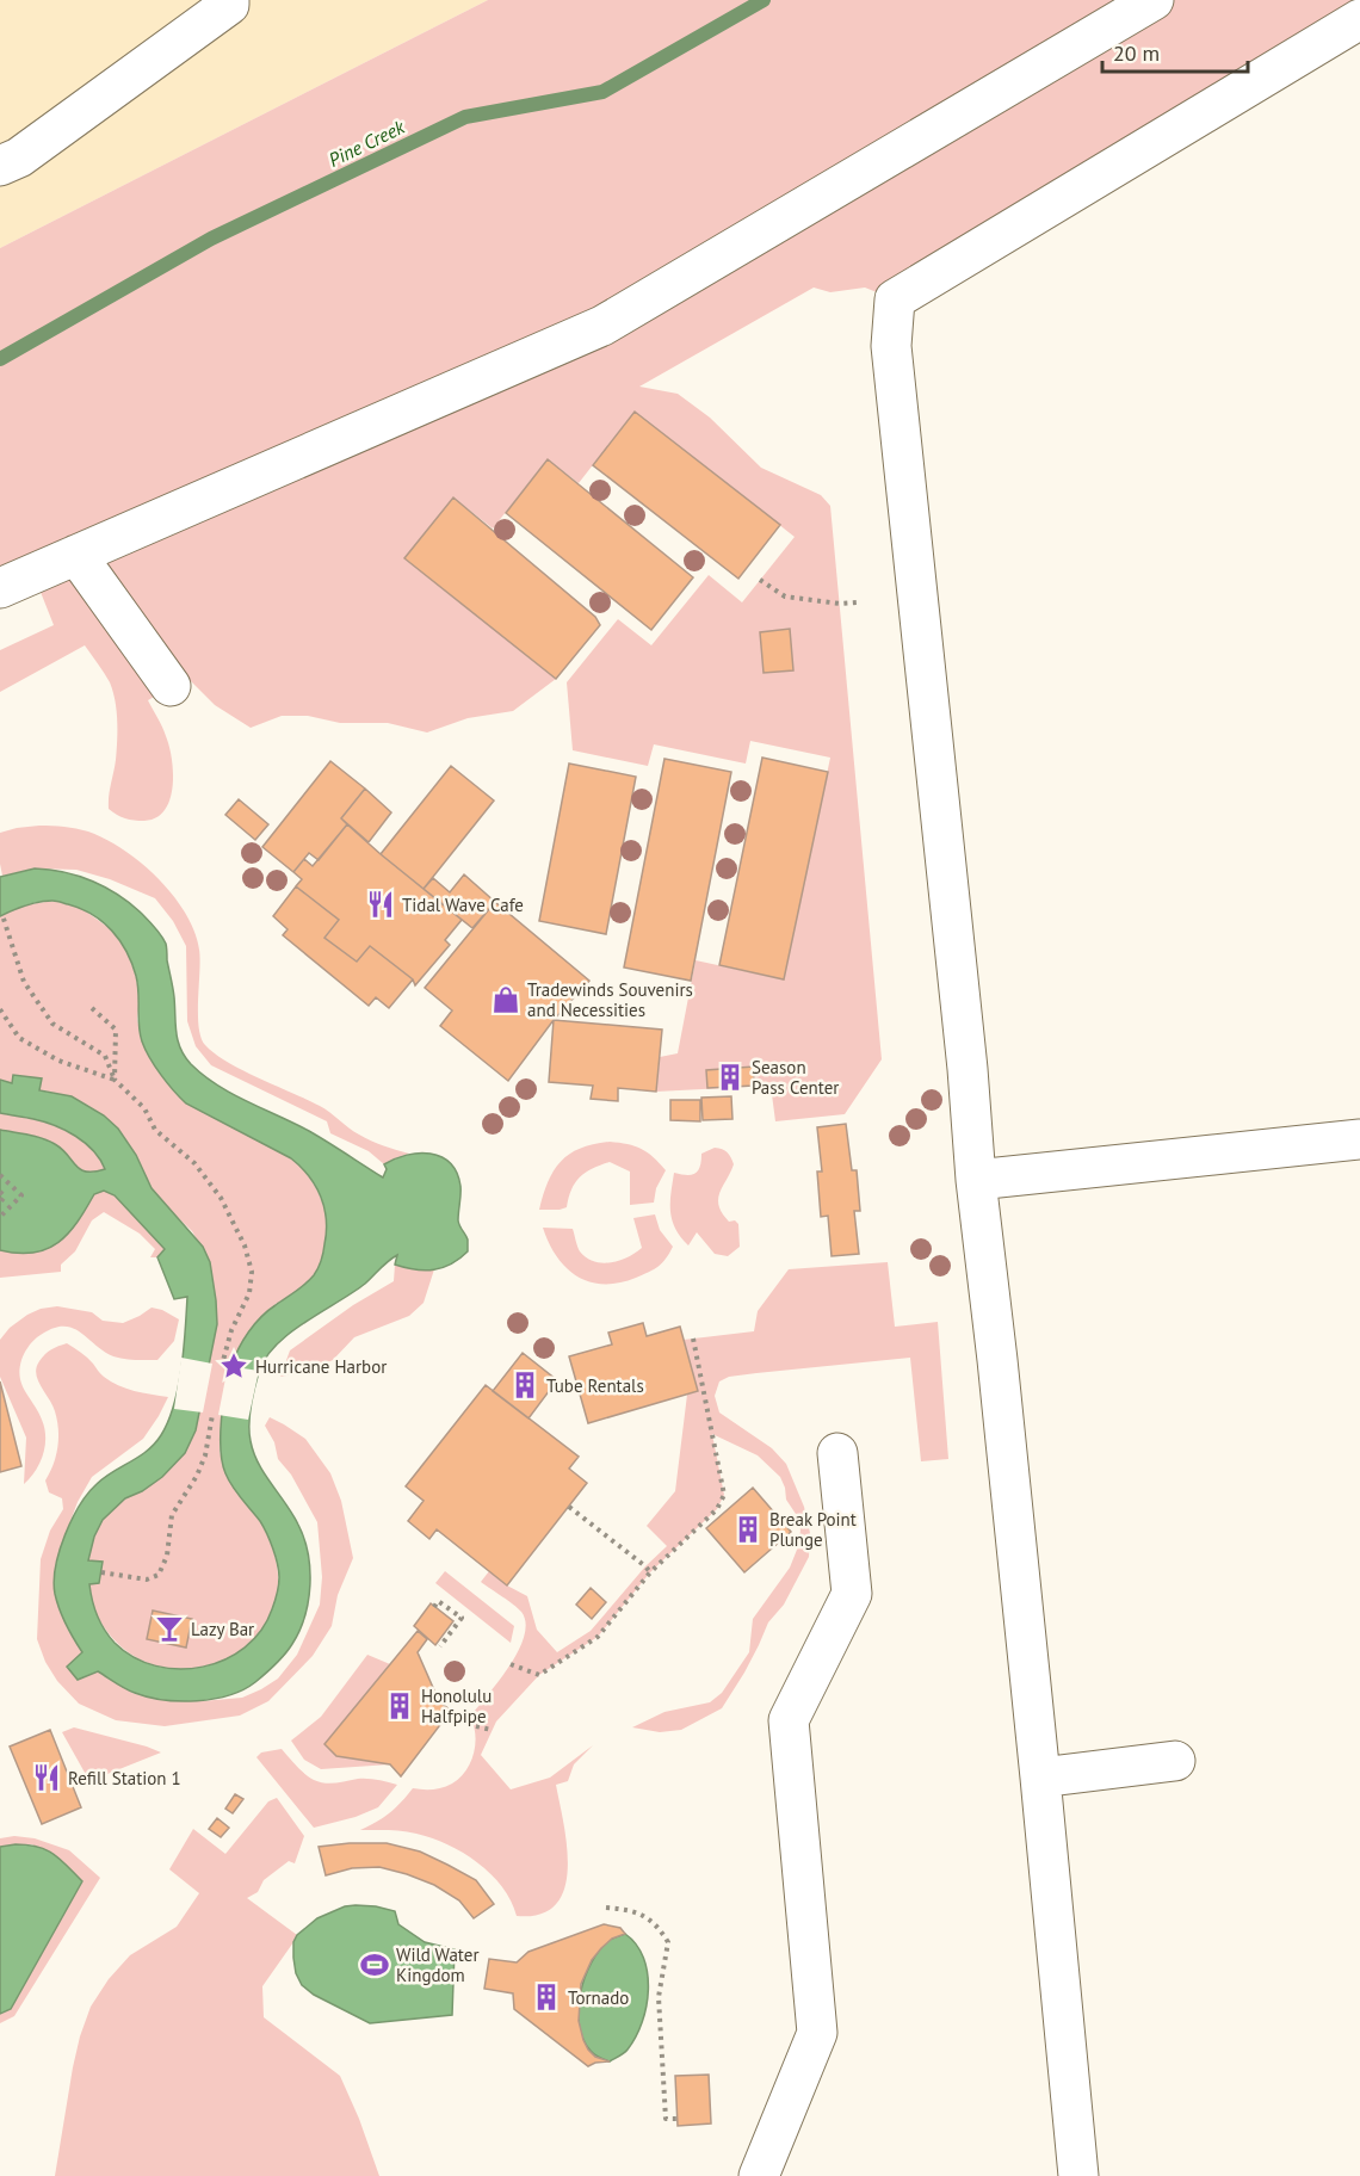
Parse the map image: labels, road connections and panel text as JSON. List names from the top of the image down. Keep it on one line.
{"water":["Pine Creek"],"places":{"restaurant":["Tidal Wave Cafe","Refill Station 1"],"shop":["Tradewinds Souvenirs and Necessities"],"building":["Season Pass Center","Tube Rentals","Break Point Plunge","Honolulu Halfpipe","Tornado"],"place":["Hurricane Harbor"],"bar":["Lazy Bar"],"sports":["Wild Water Kingdom"]},"scale_bar":"20 m"}
